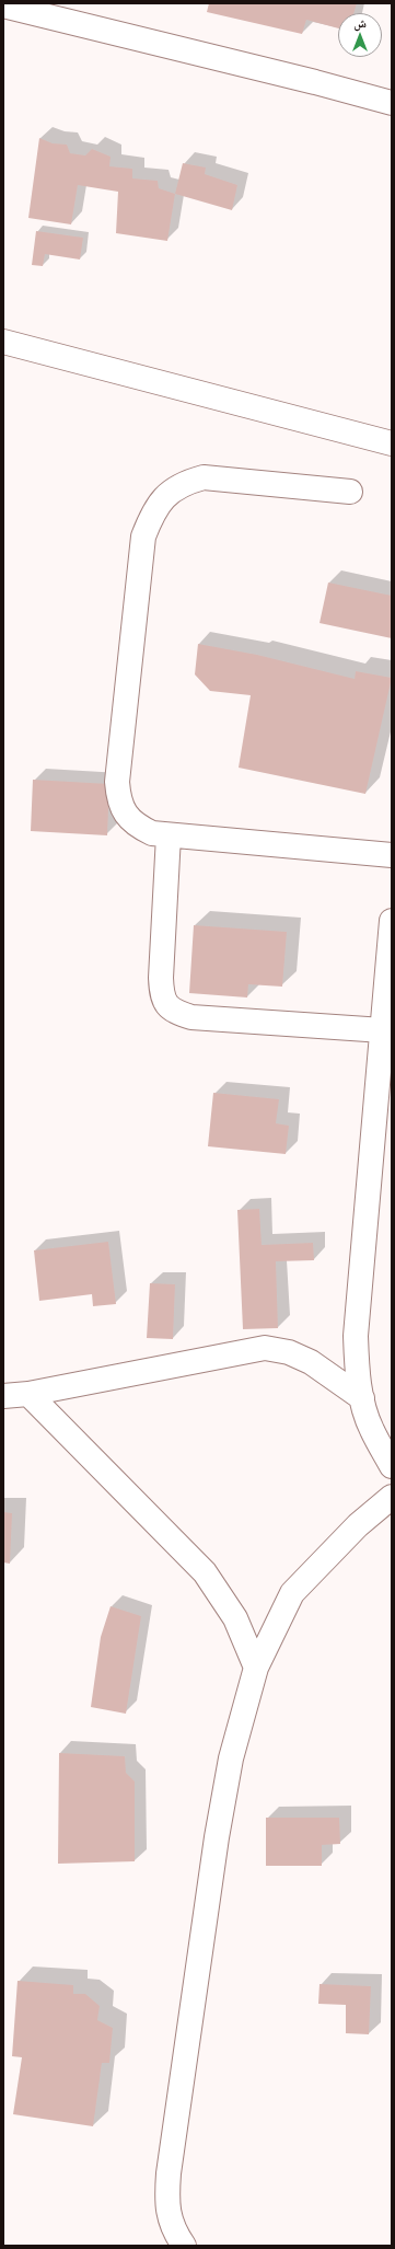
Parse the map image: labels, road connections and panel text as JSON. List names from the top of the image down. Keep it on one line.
{"north":"top"}
